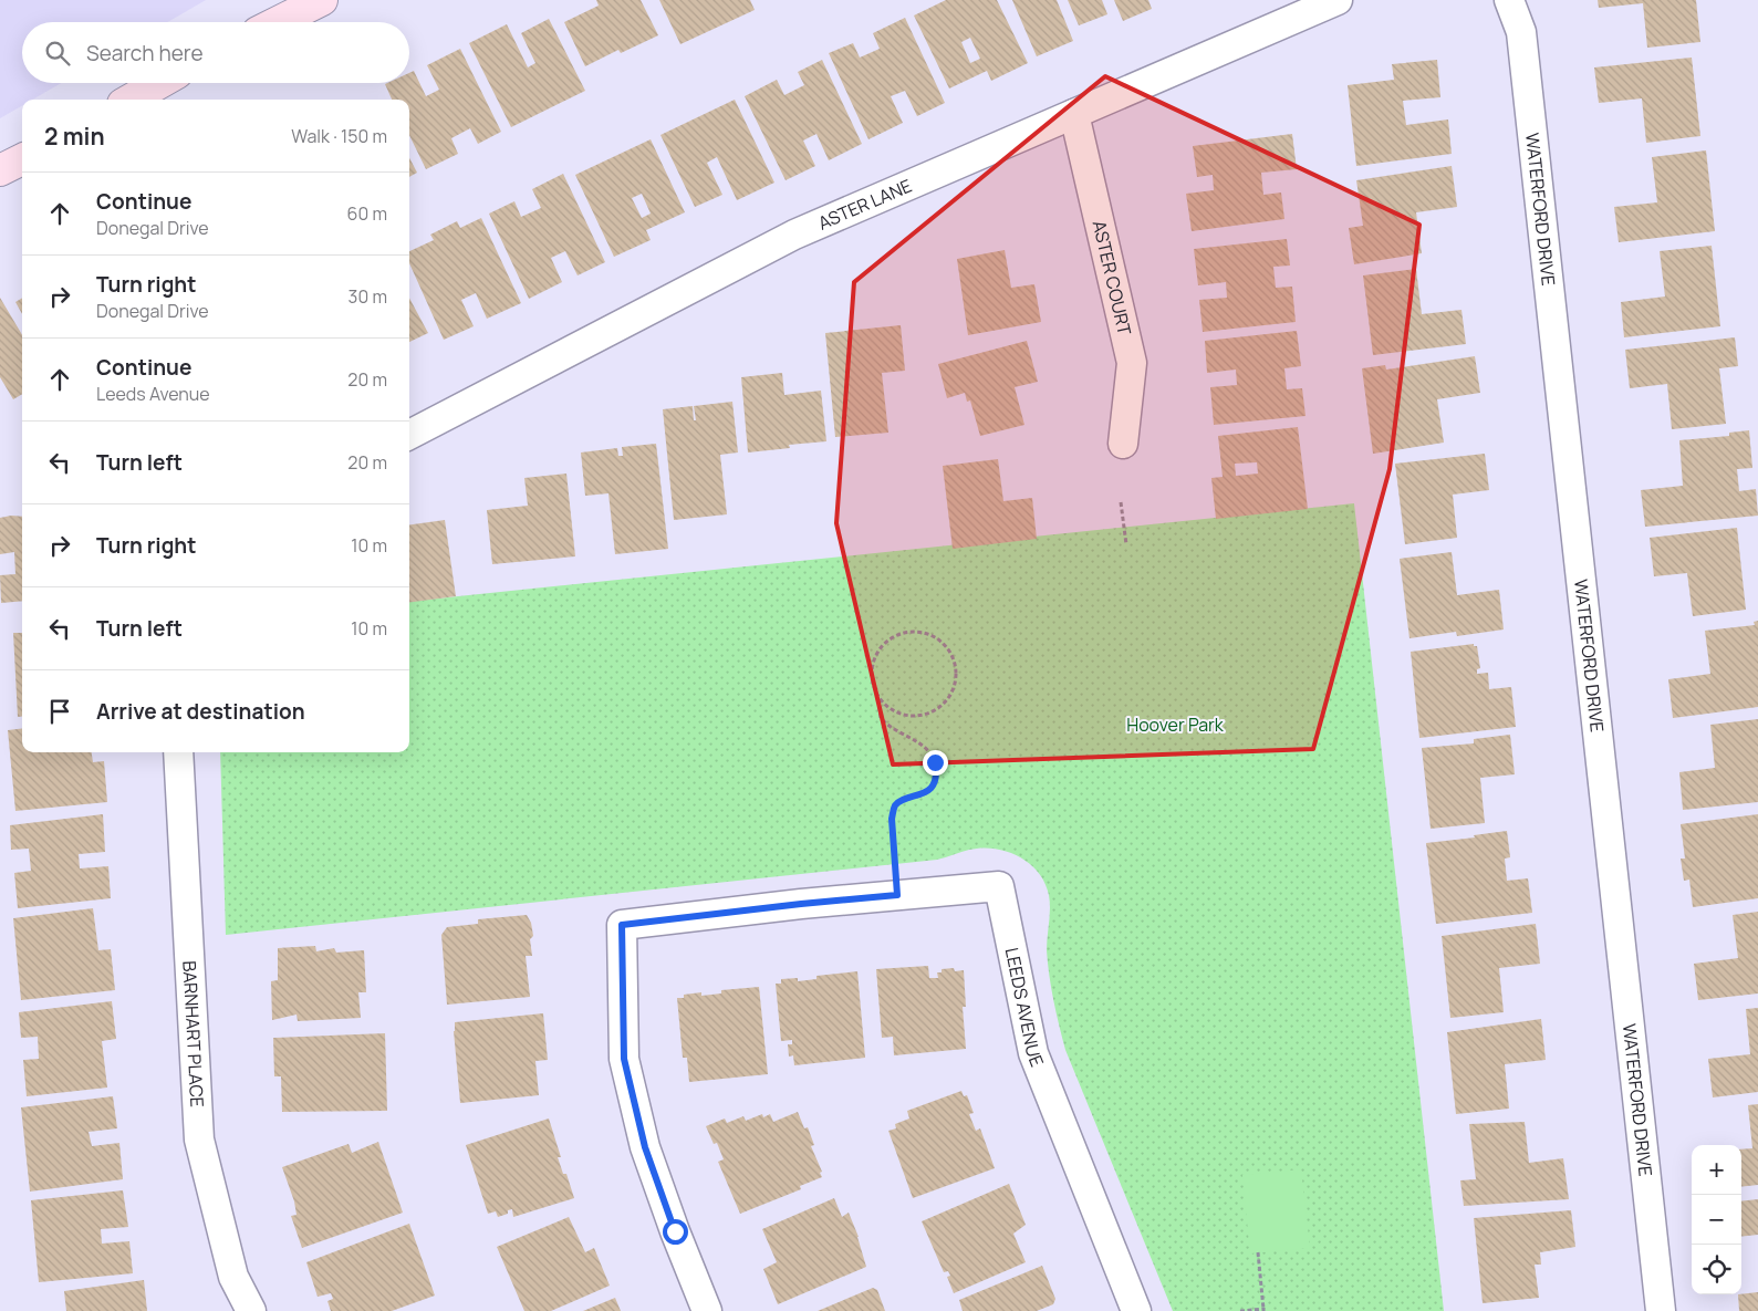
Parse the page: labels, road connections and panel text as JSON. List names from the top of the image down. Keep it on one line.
{"streets":{"street":["ASTER LANE","WATERFORD DRIVE","ASTER COURT","LEEDS AVENUE","BARNHART PLACE"]},"crossings":[["ASTER LANE","ASTER COURT"]],"parks":["Hoover Park"],"page":{"search":"Search here","heading":["2 min","Walk · 150 m"],"list":[["Continue","Donegal Drive","60 m"],["Turn right","Donegal Drive","30 m"],["Continue","Leeds Avenue","20 m"],["Turn left","20 m"],["Turn right","10 m"],["Turn left","10 m"],"Arrive at destination"],"map_buttons":["+","−"]}}
